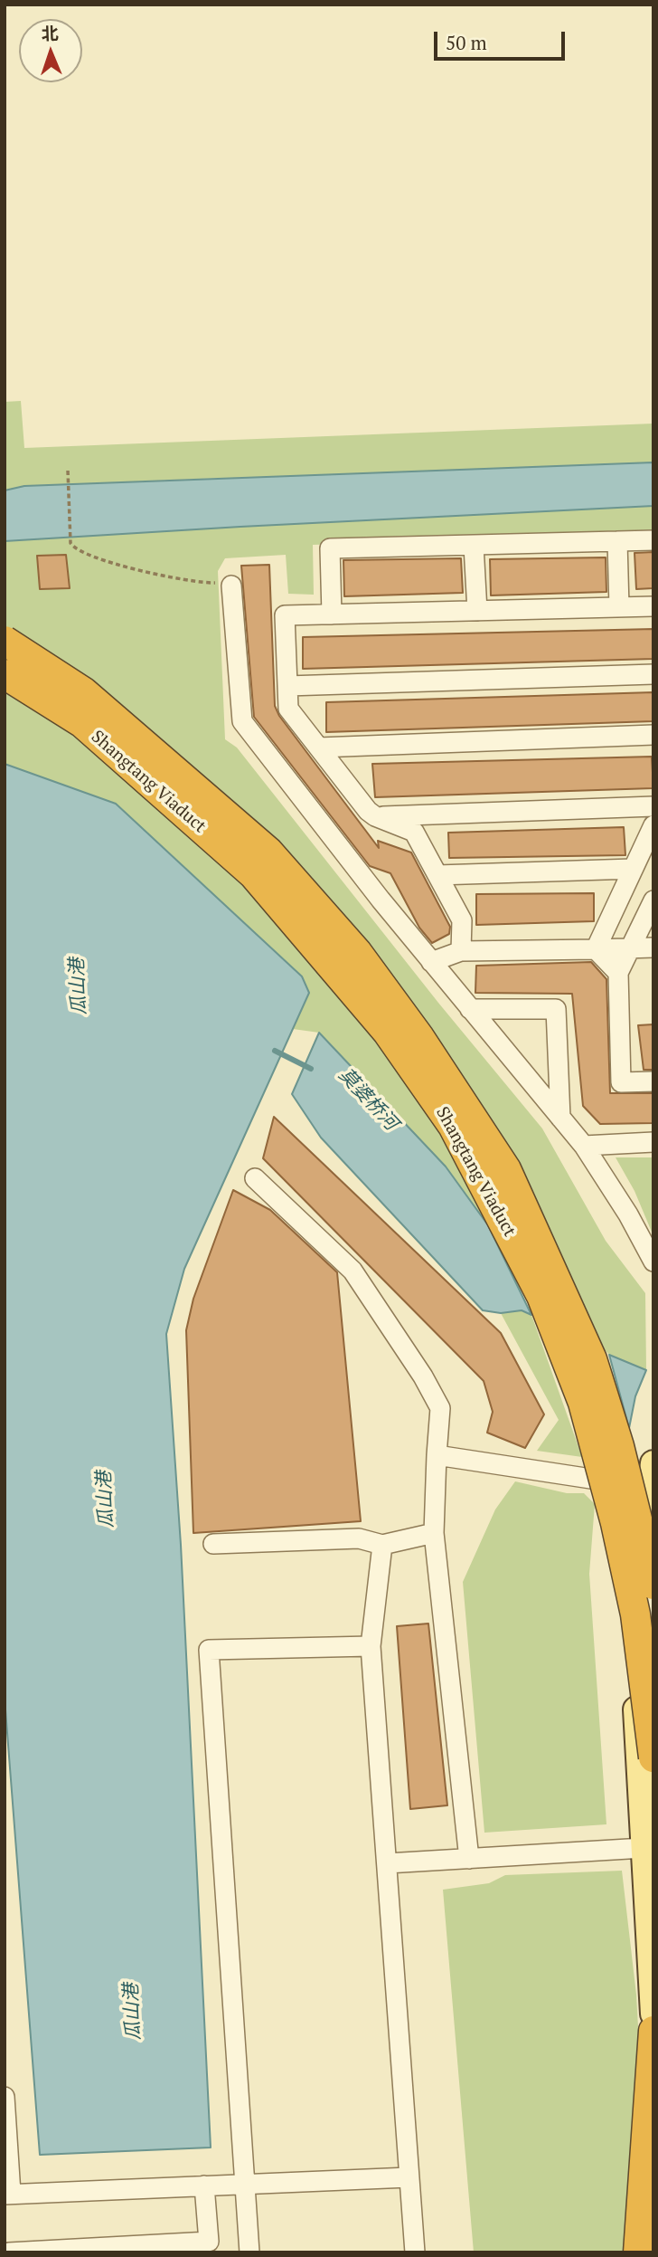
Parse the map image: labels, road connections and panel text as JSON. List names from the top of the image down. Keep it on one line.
{"streets":{"highway":["Shangtang Viaduct"]},"water":["瓜山港","莫婆桥河"],"scale_bar":"50 m","north":"top"}
